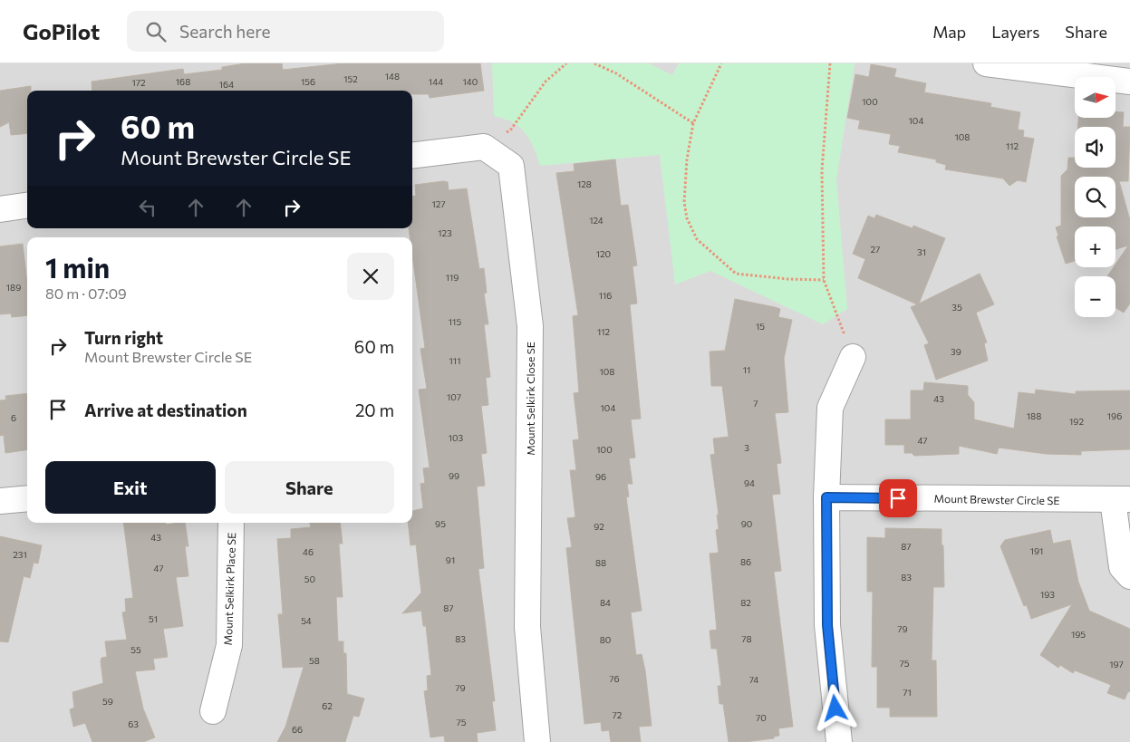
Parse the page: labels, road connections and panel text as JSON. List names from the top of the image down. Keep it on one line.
{"streets":{"street":["Mount Selkirk Close SE","Mount Brewster Circle SE","Mount Selkirk Place SE"]},"house_numbers":["148","152","168","156","144","140","172","164","100","104","108","112","128","127","124","123","27","31","120","119","189","116","35","115","15","112","39","111","11","108","107","43","7","104","188","196","6","192","103","47","3","100","99","96","94","95","90","92","43","87","191","46","231","91","86","88","47","83","50","193","84","82","87","51","54","79","195","83","78","80","55","58","75","197","76","74","79","71","59","62","72","70","75","63","66"],"north":"right","page":{"header":"GoPilot","search":"Search here","nav":["Map","Layers","Share"],"map_buttons":["+","−"],"turn":["60 m","Mount Brewster Circle SE"],"heading":["1 min","80 m · 07:09"],"list":[{"name":"Turn right","note":"Mount Brewster Circle SE","value":"60 m"},{"name":"Arrive at destination","value":"20 m"}],"buttons":["Exit","Share"]}}
